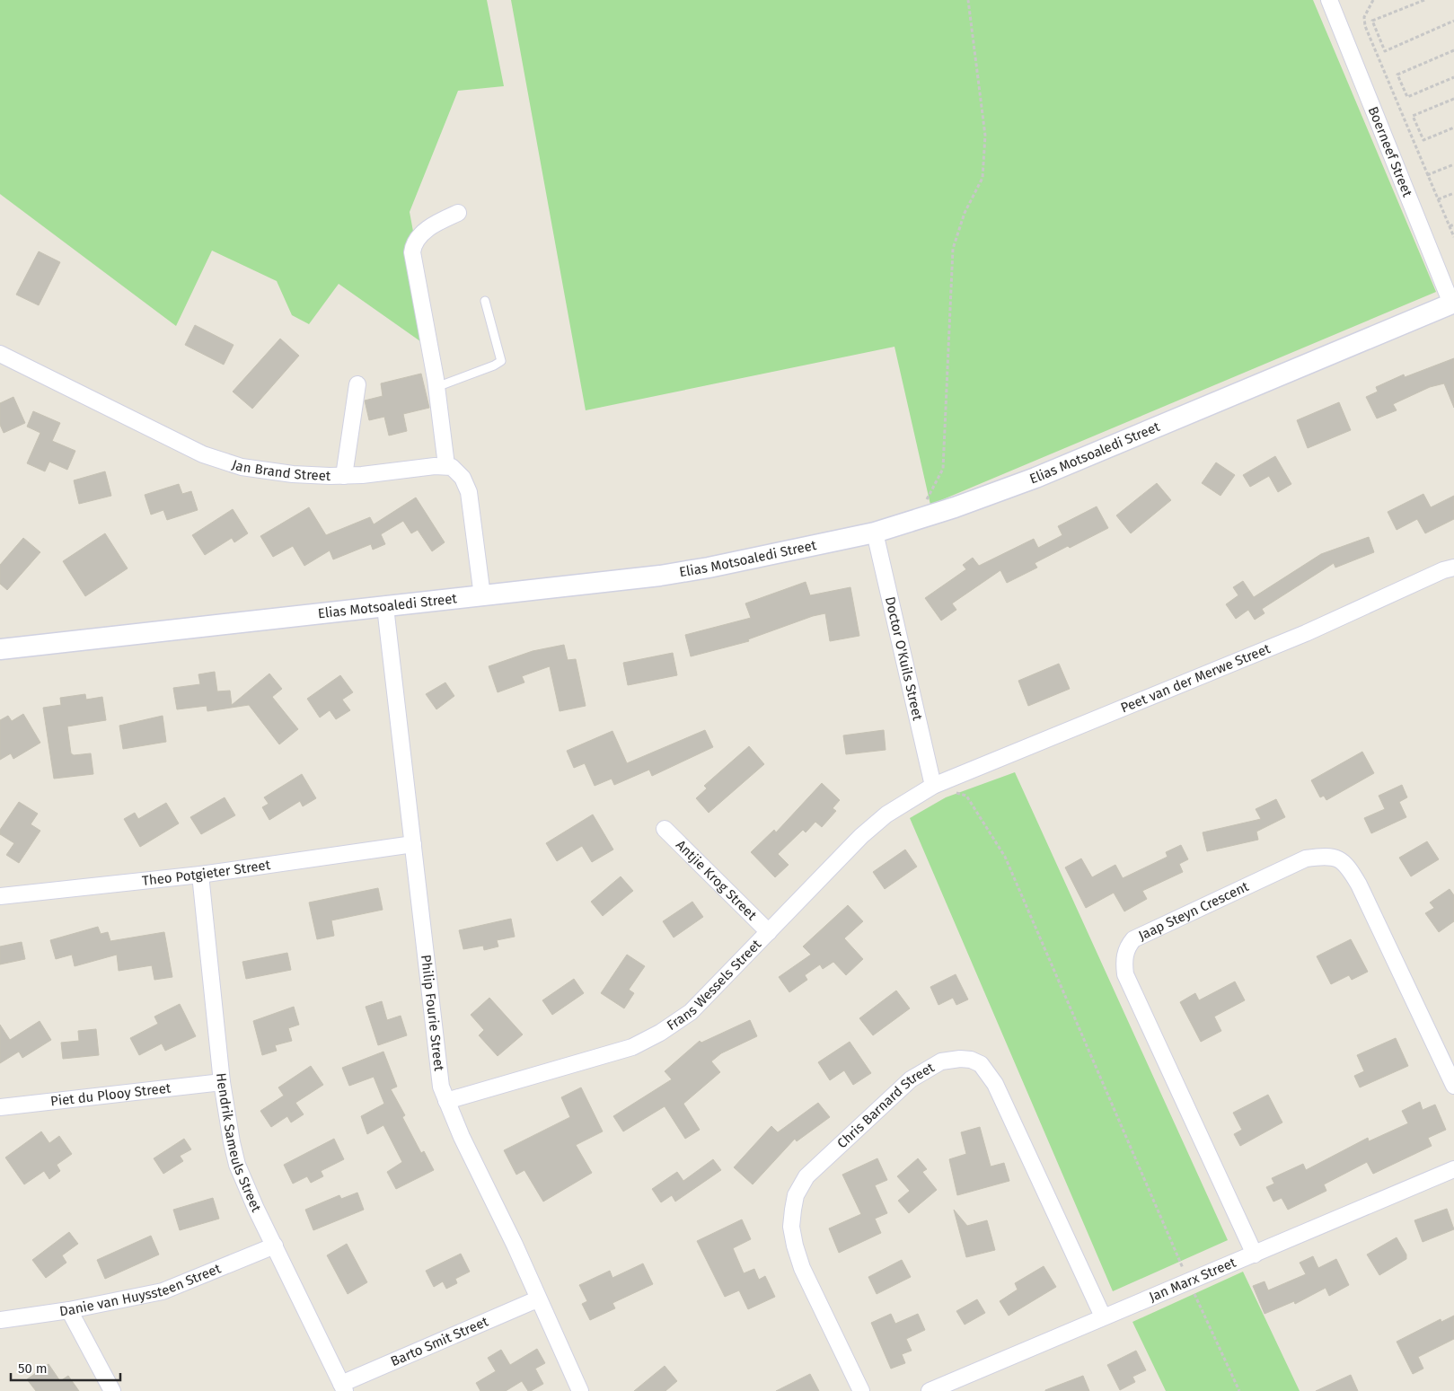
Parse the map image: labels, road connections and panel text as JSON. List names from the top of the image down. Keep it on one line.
{"streets":{"street":["Boerneef Street","Elias Motsoaledi Street","Jan Brand Street","Doctor O'Kuils Street","Peet van der Merwe Street","Theo Potgieter Street","Antjie Krog Street","Jaap Steyn Crescent","Frans Wessels Street","Philip Fourie Street","Piet du Plooy Street","Chris Barnard Street","Hendrik Sameuls Street","Jan Marx Street","Danie van Huyssteen Street","Barto Smit Street"]},"crossings":[["Boerneef Street","Elias Motsoaledi Street"],["Elias Motsoaledi Street","Doctor O'Kuils Street"],["Elias Motsoaledi Street","Philip Fourie Street"],["Doctor O'Kuils Street","Peet van der Merwe Street"],["Doctor O'Kuils Street","Frans Wessels Street"],["Peet van der Merwe Street","Frans Wessels Street"],["Theo Potgieter Street","Philip Fourie Street"],["Theo Potgieter Street","Hendrik Sameuls Street"],["Antjie Krog Street","Frans Wessels Street"],["Jaap Steyn Crescent","Jan Marx Street"],["Frans Wessels Street","Philip Fourie Street"],["Philip Fourie Street","Barto Smit Street"],["Piet du Plooy Street","Hendrik Sameuls Street"],["Chris Barnard Street","Jan Marx Street"],["Hendrik Sameuls Street","Danie van Huyssteen Street"],["Hendrik Sameuls Street","Barto Smit Street"]],"scale_bar":"50 m"}
